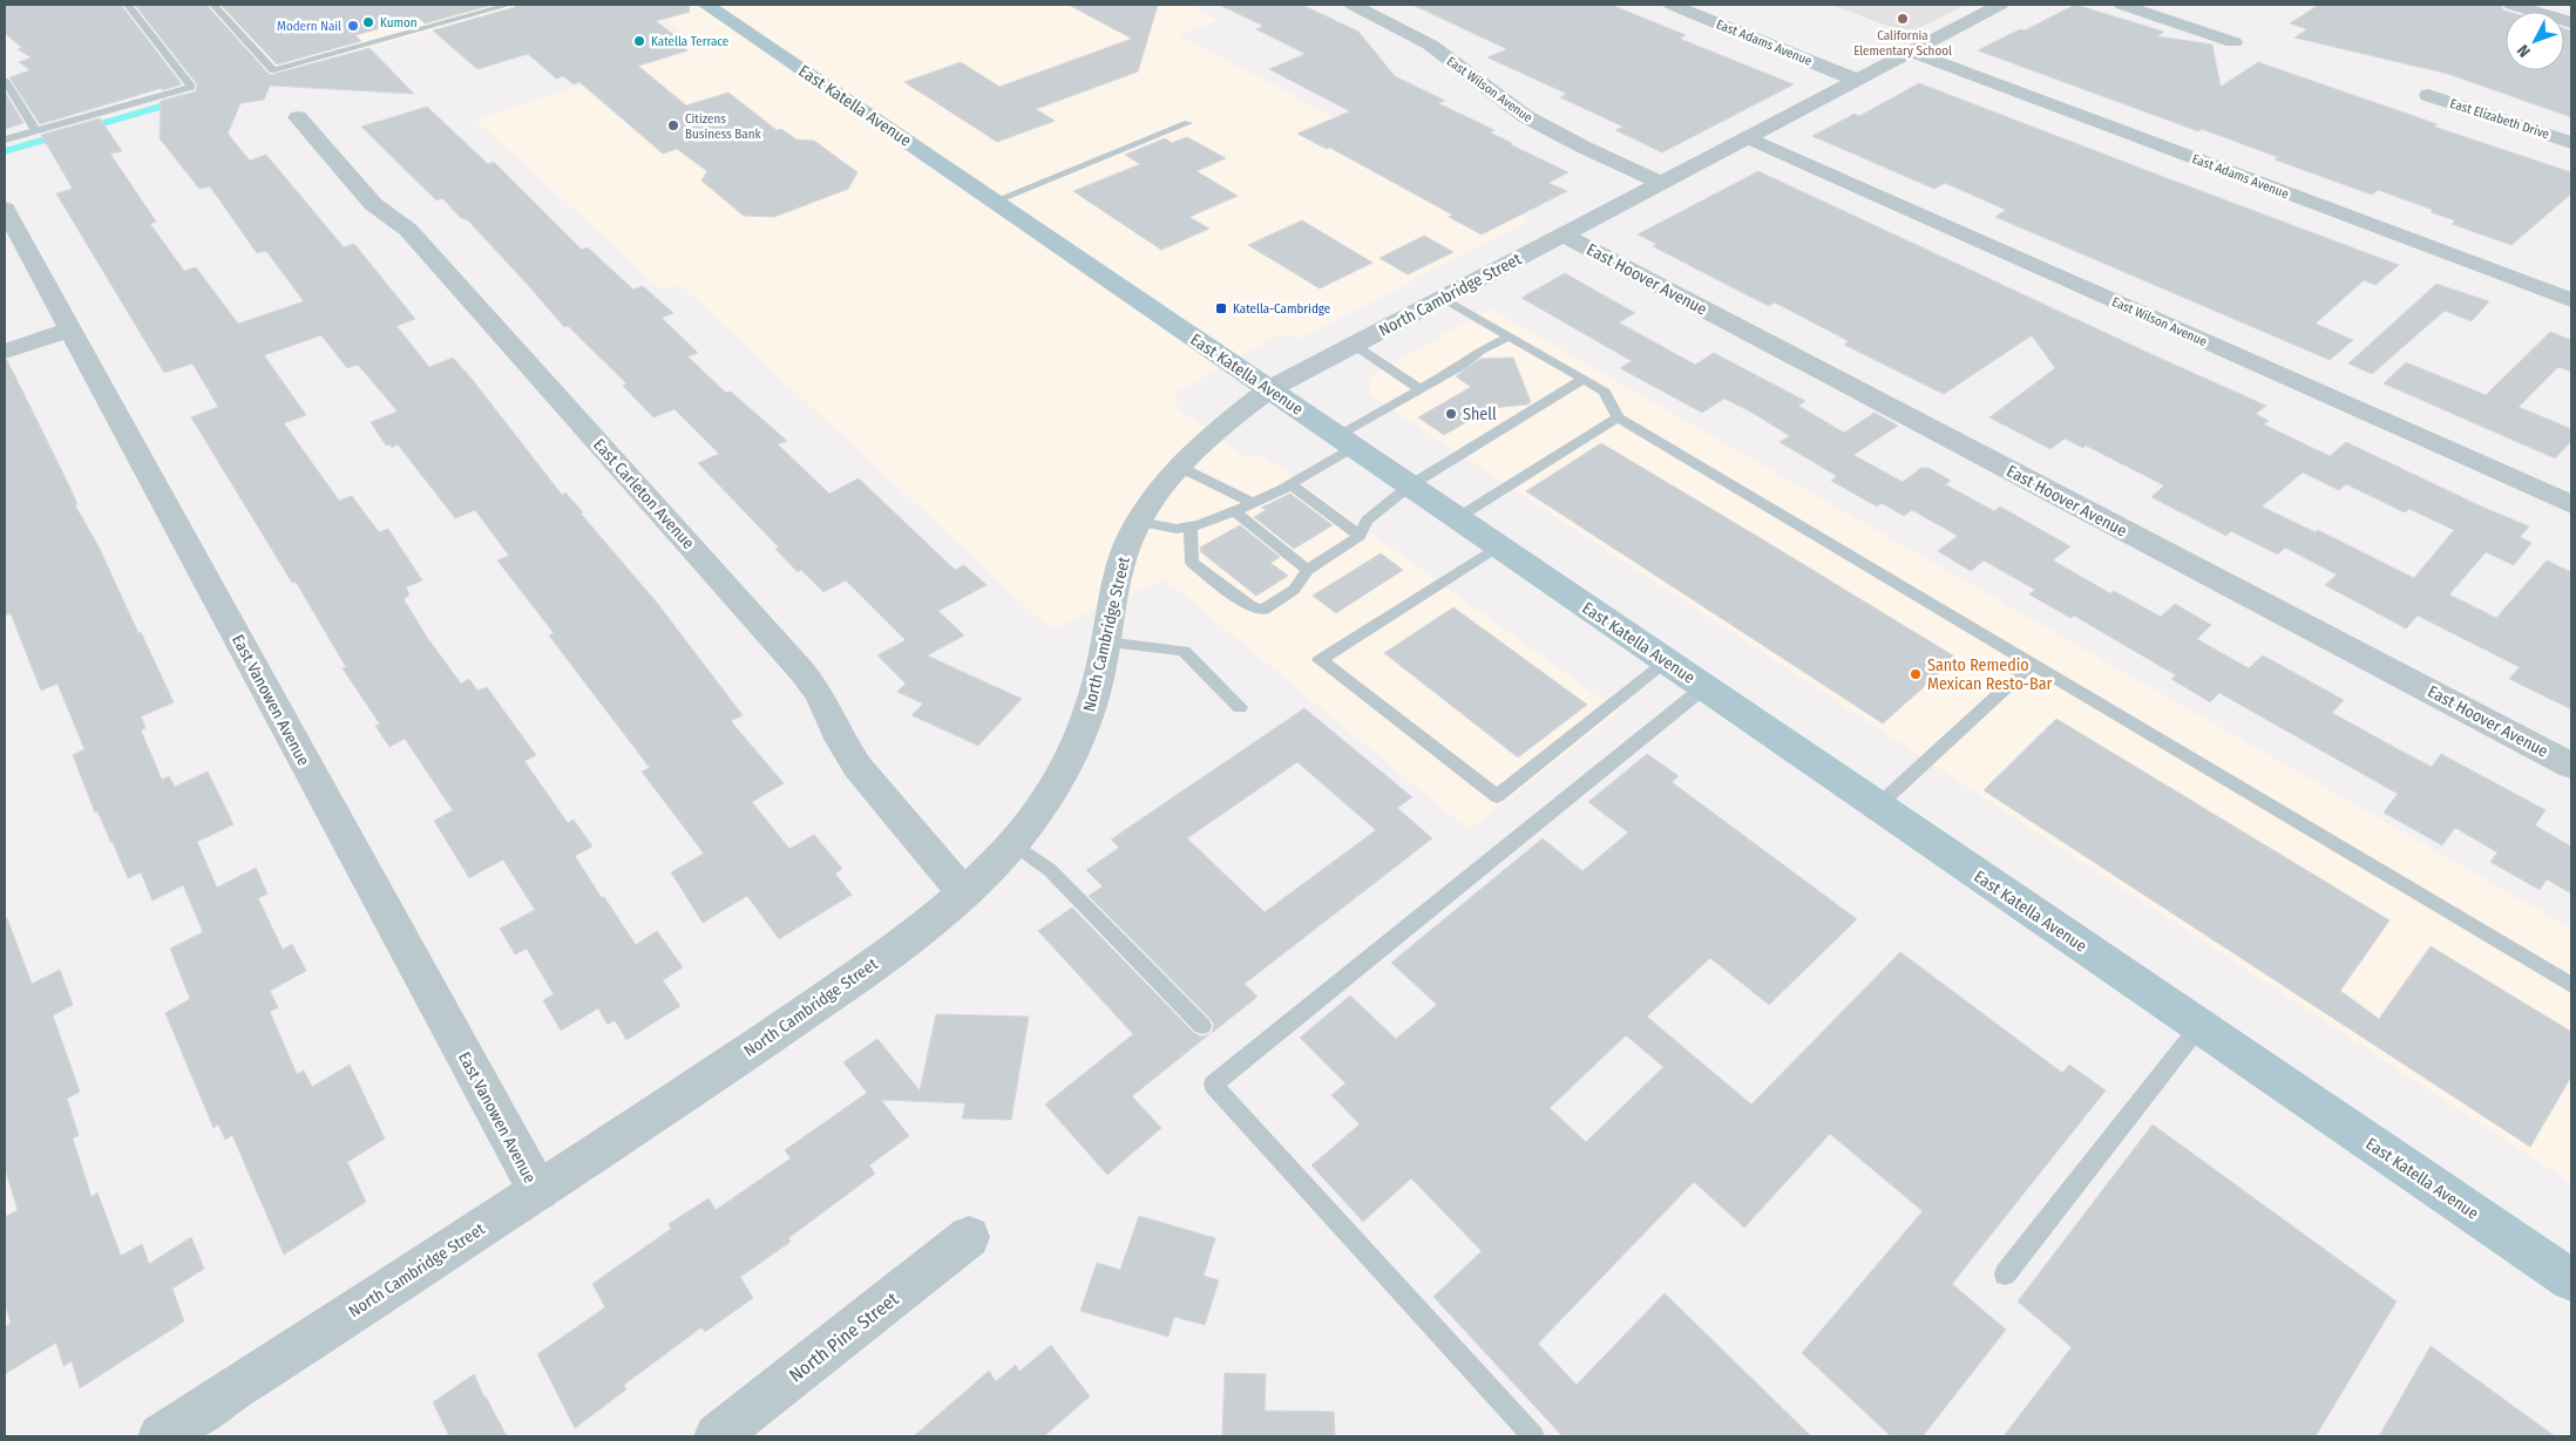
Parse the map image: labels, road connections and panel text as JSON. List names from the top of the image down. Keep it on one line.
{"streets":{"main road":["East Katella Avenue"],"street":["East Adams Avenue","East Wilson Avenue","East Elizabeth Drive","East Hoover Avenue","North Cambridge Street","East Carleton Avenue","East Vanowen Avenue","North Pine Street"]},"crossings":[["East Adams Avenue","North Cambridge Street"],["East Wilson Avenue","North Cambridge Street"],["East Katella Avenue","North Cambridge Street"],["East Hoover Avenue","North Cambridge Street"],["North Cambridge Street","East Carleton Avenue"],["North Cambridge Street","East Vanowen Avenue"]],"places":{"other":["California Elementary School","Kumon","Modern Nail","Katella Terrace","Citizens Business Bank","Shell","Santo Remedio Mexican Resto-Bar"],"transit":["Katella-Cambridge"]},"north":"bottom left"}
